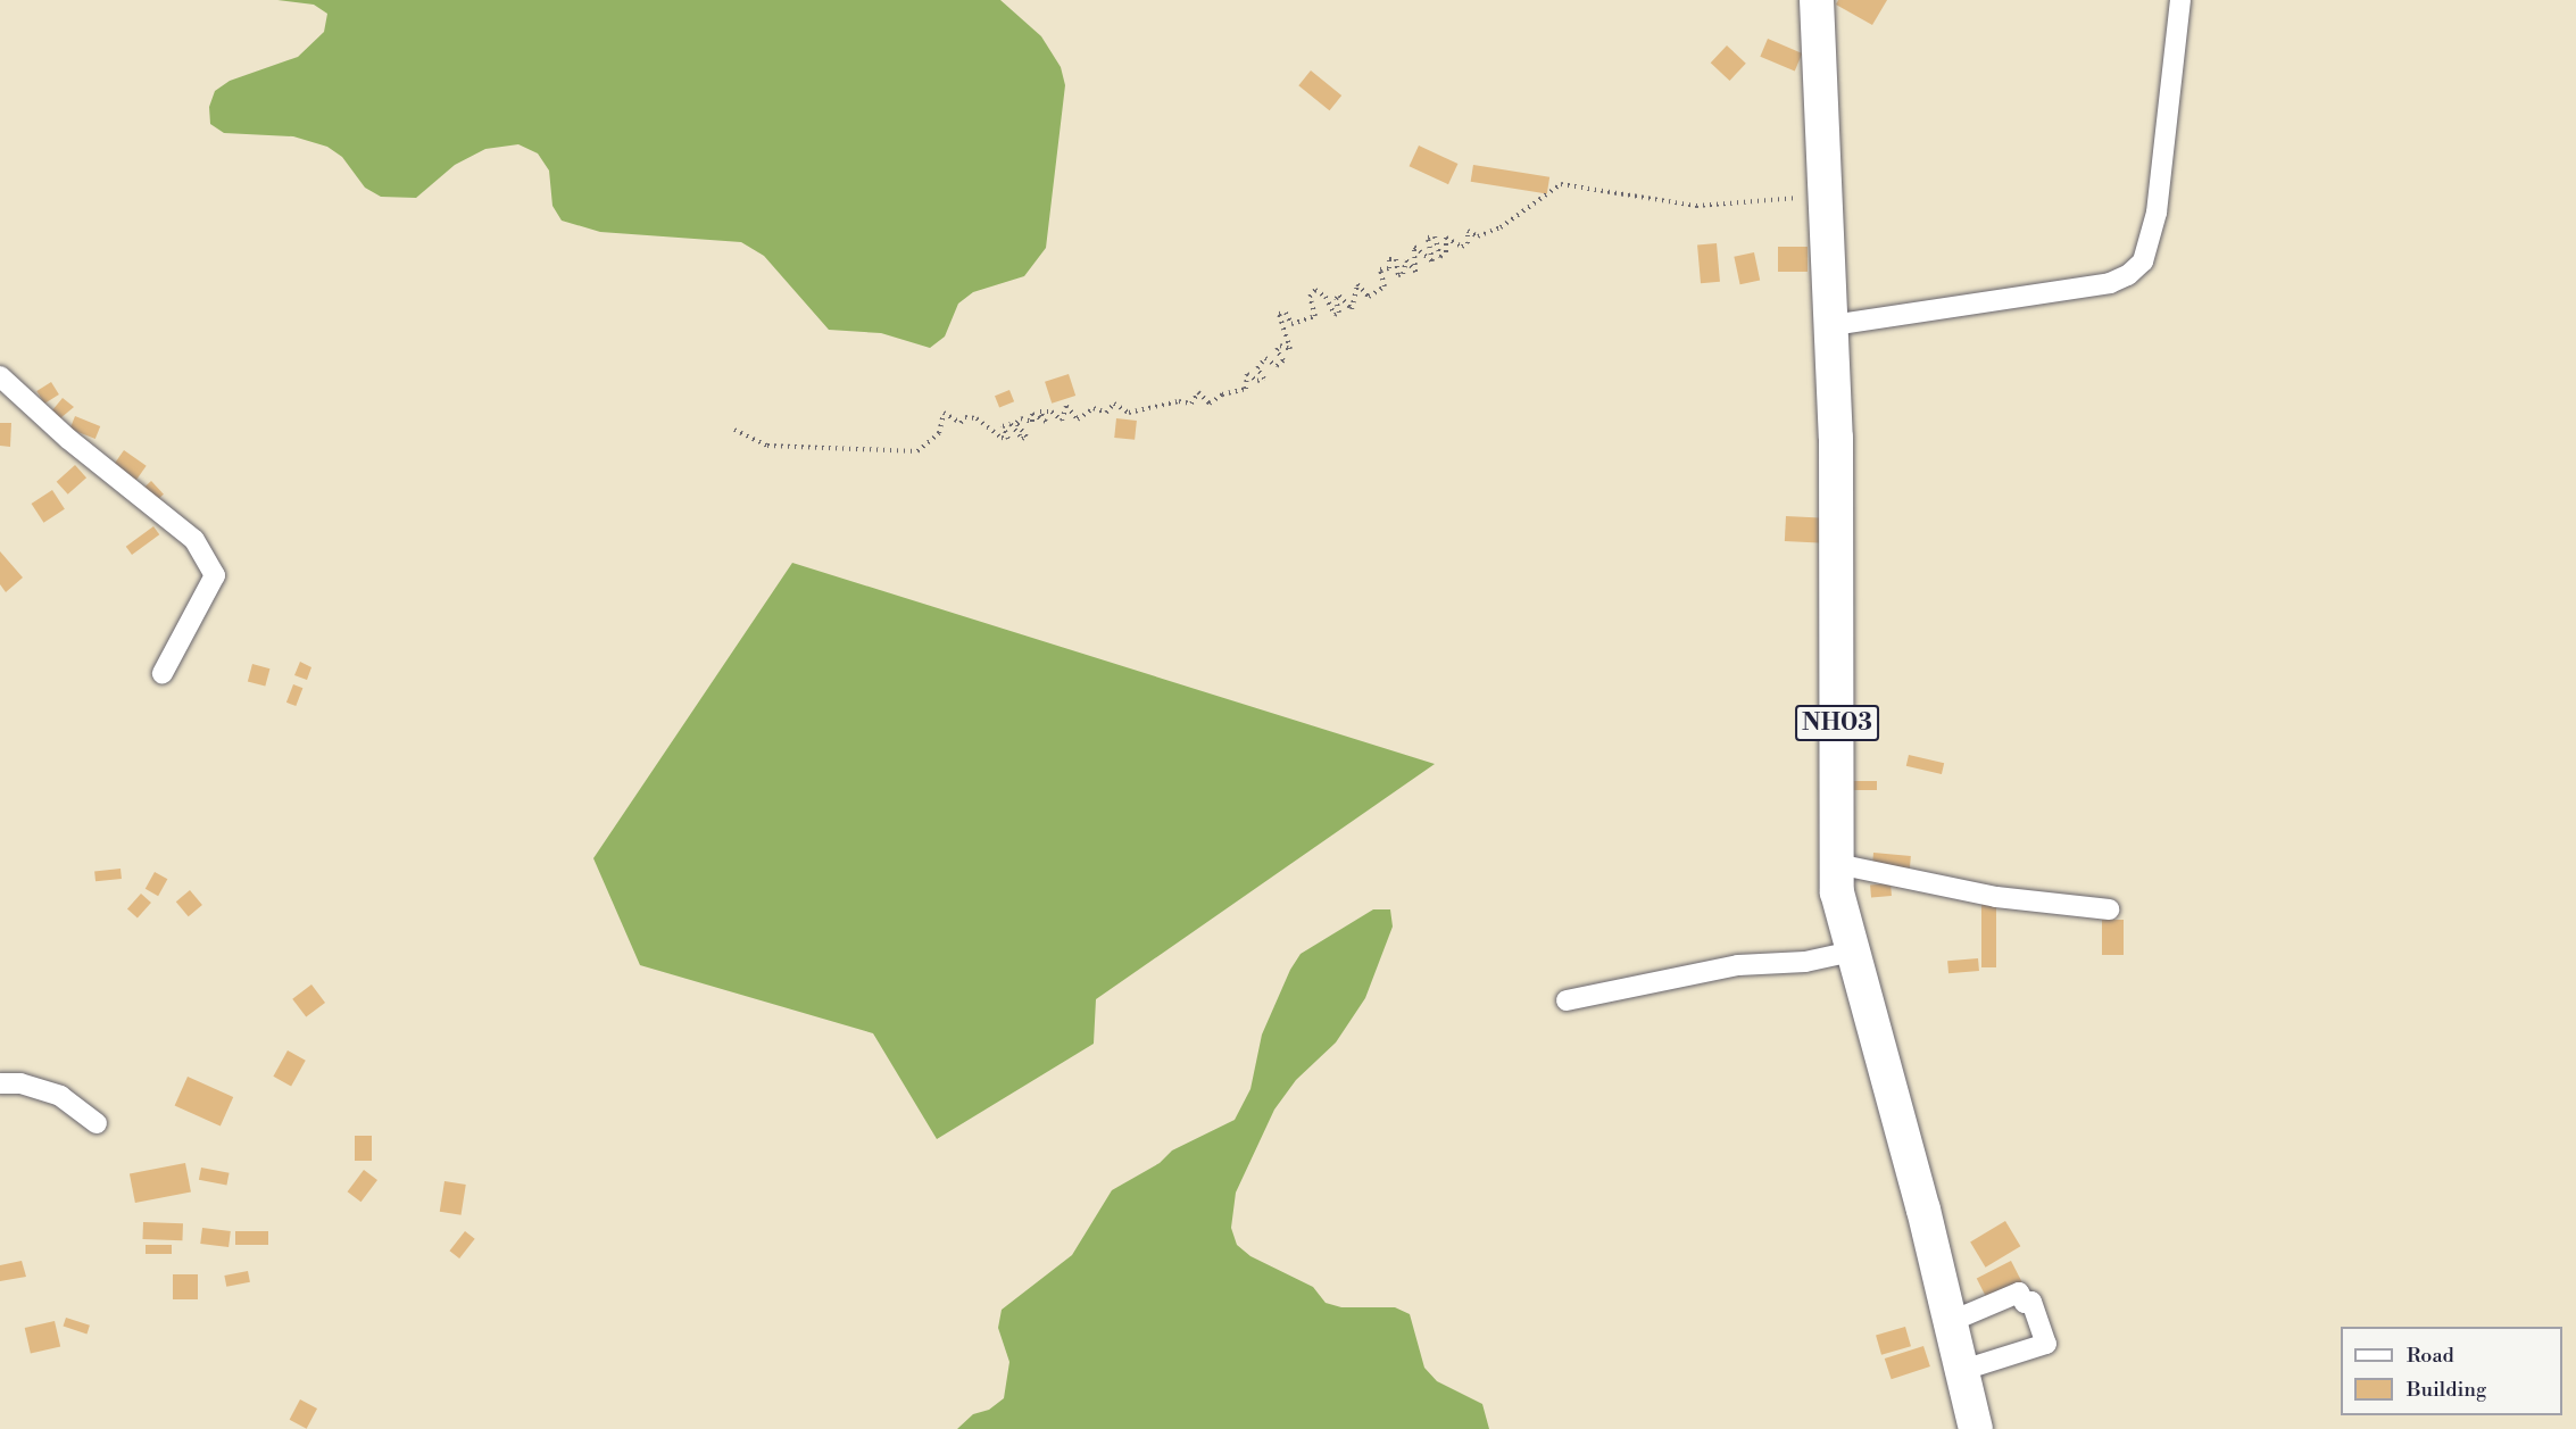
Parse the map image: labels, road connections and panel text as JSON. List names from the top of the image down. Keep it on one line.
{"streets":{"main road":["NH03"]},"legend":["Road","Building"]}
